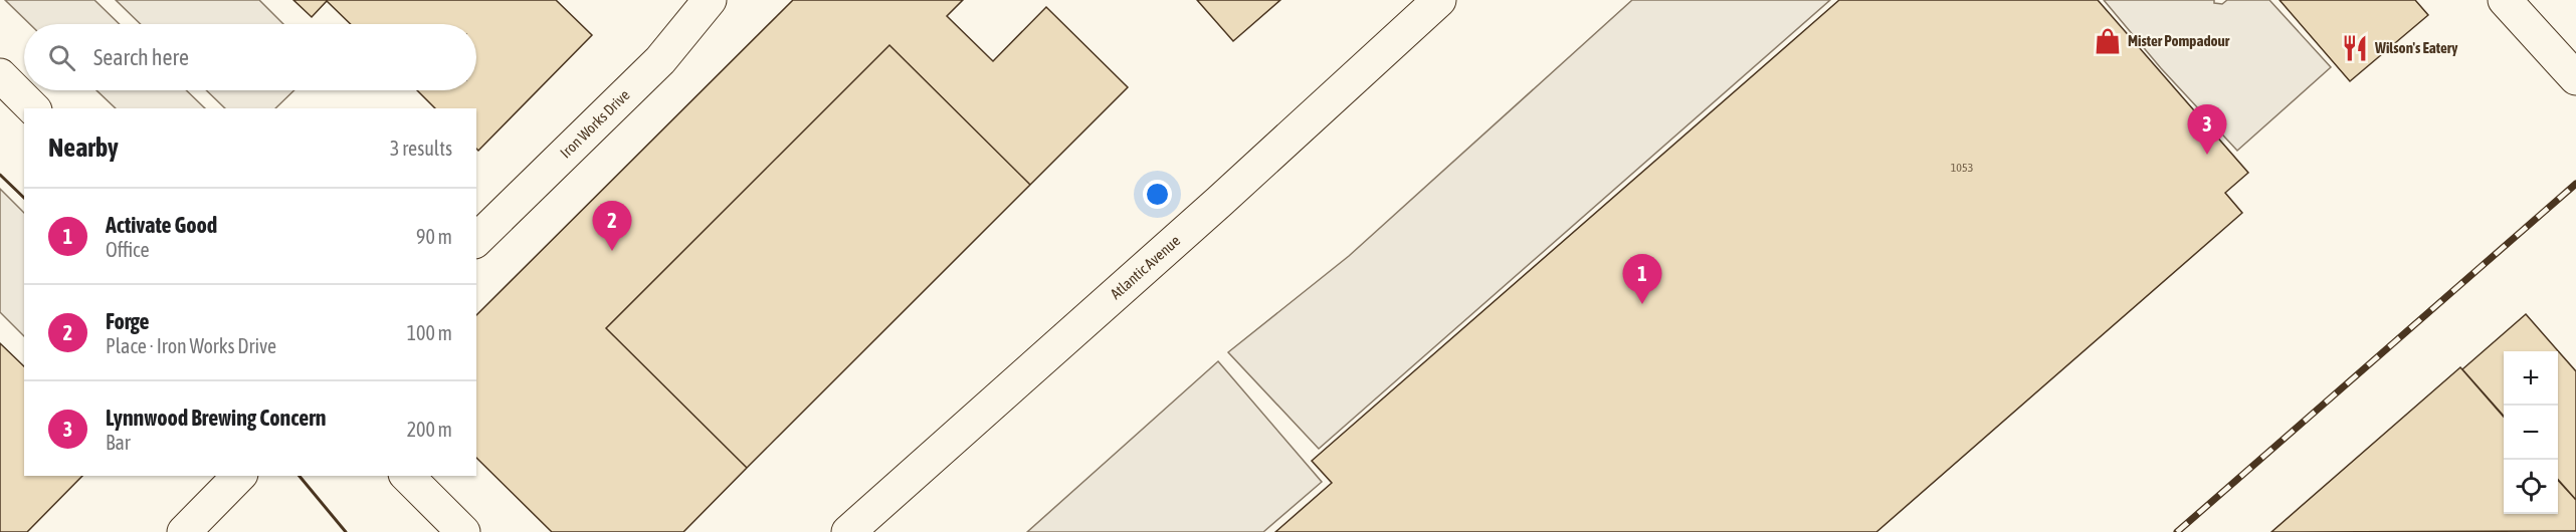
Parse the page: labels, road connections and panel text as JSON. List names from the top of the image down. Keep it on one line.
{"streets":{"main road":["Iron Works Drive","Atlantic Avenue"]},"places":{"shop":["Mister Pompadour"],"restaurant":["Wilson's Eatery"]},"house_numbers":["1053"],"page":{"search":"Search here","pins":["3","2","1"],"heading":["Nearby","3 results"],"list":[{"mark":"1","name":"Activate Good","note":"Office","value":"90 m"},{"mark":"2","name":"Forge","note":"Place · Iron Works Drive","value":"100 m"},{"mark":"3","name":"Lynnwood Brewing Concern","note":"Bar","value":"200 m"}],"map_buttons":["+","−"]}}
